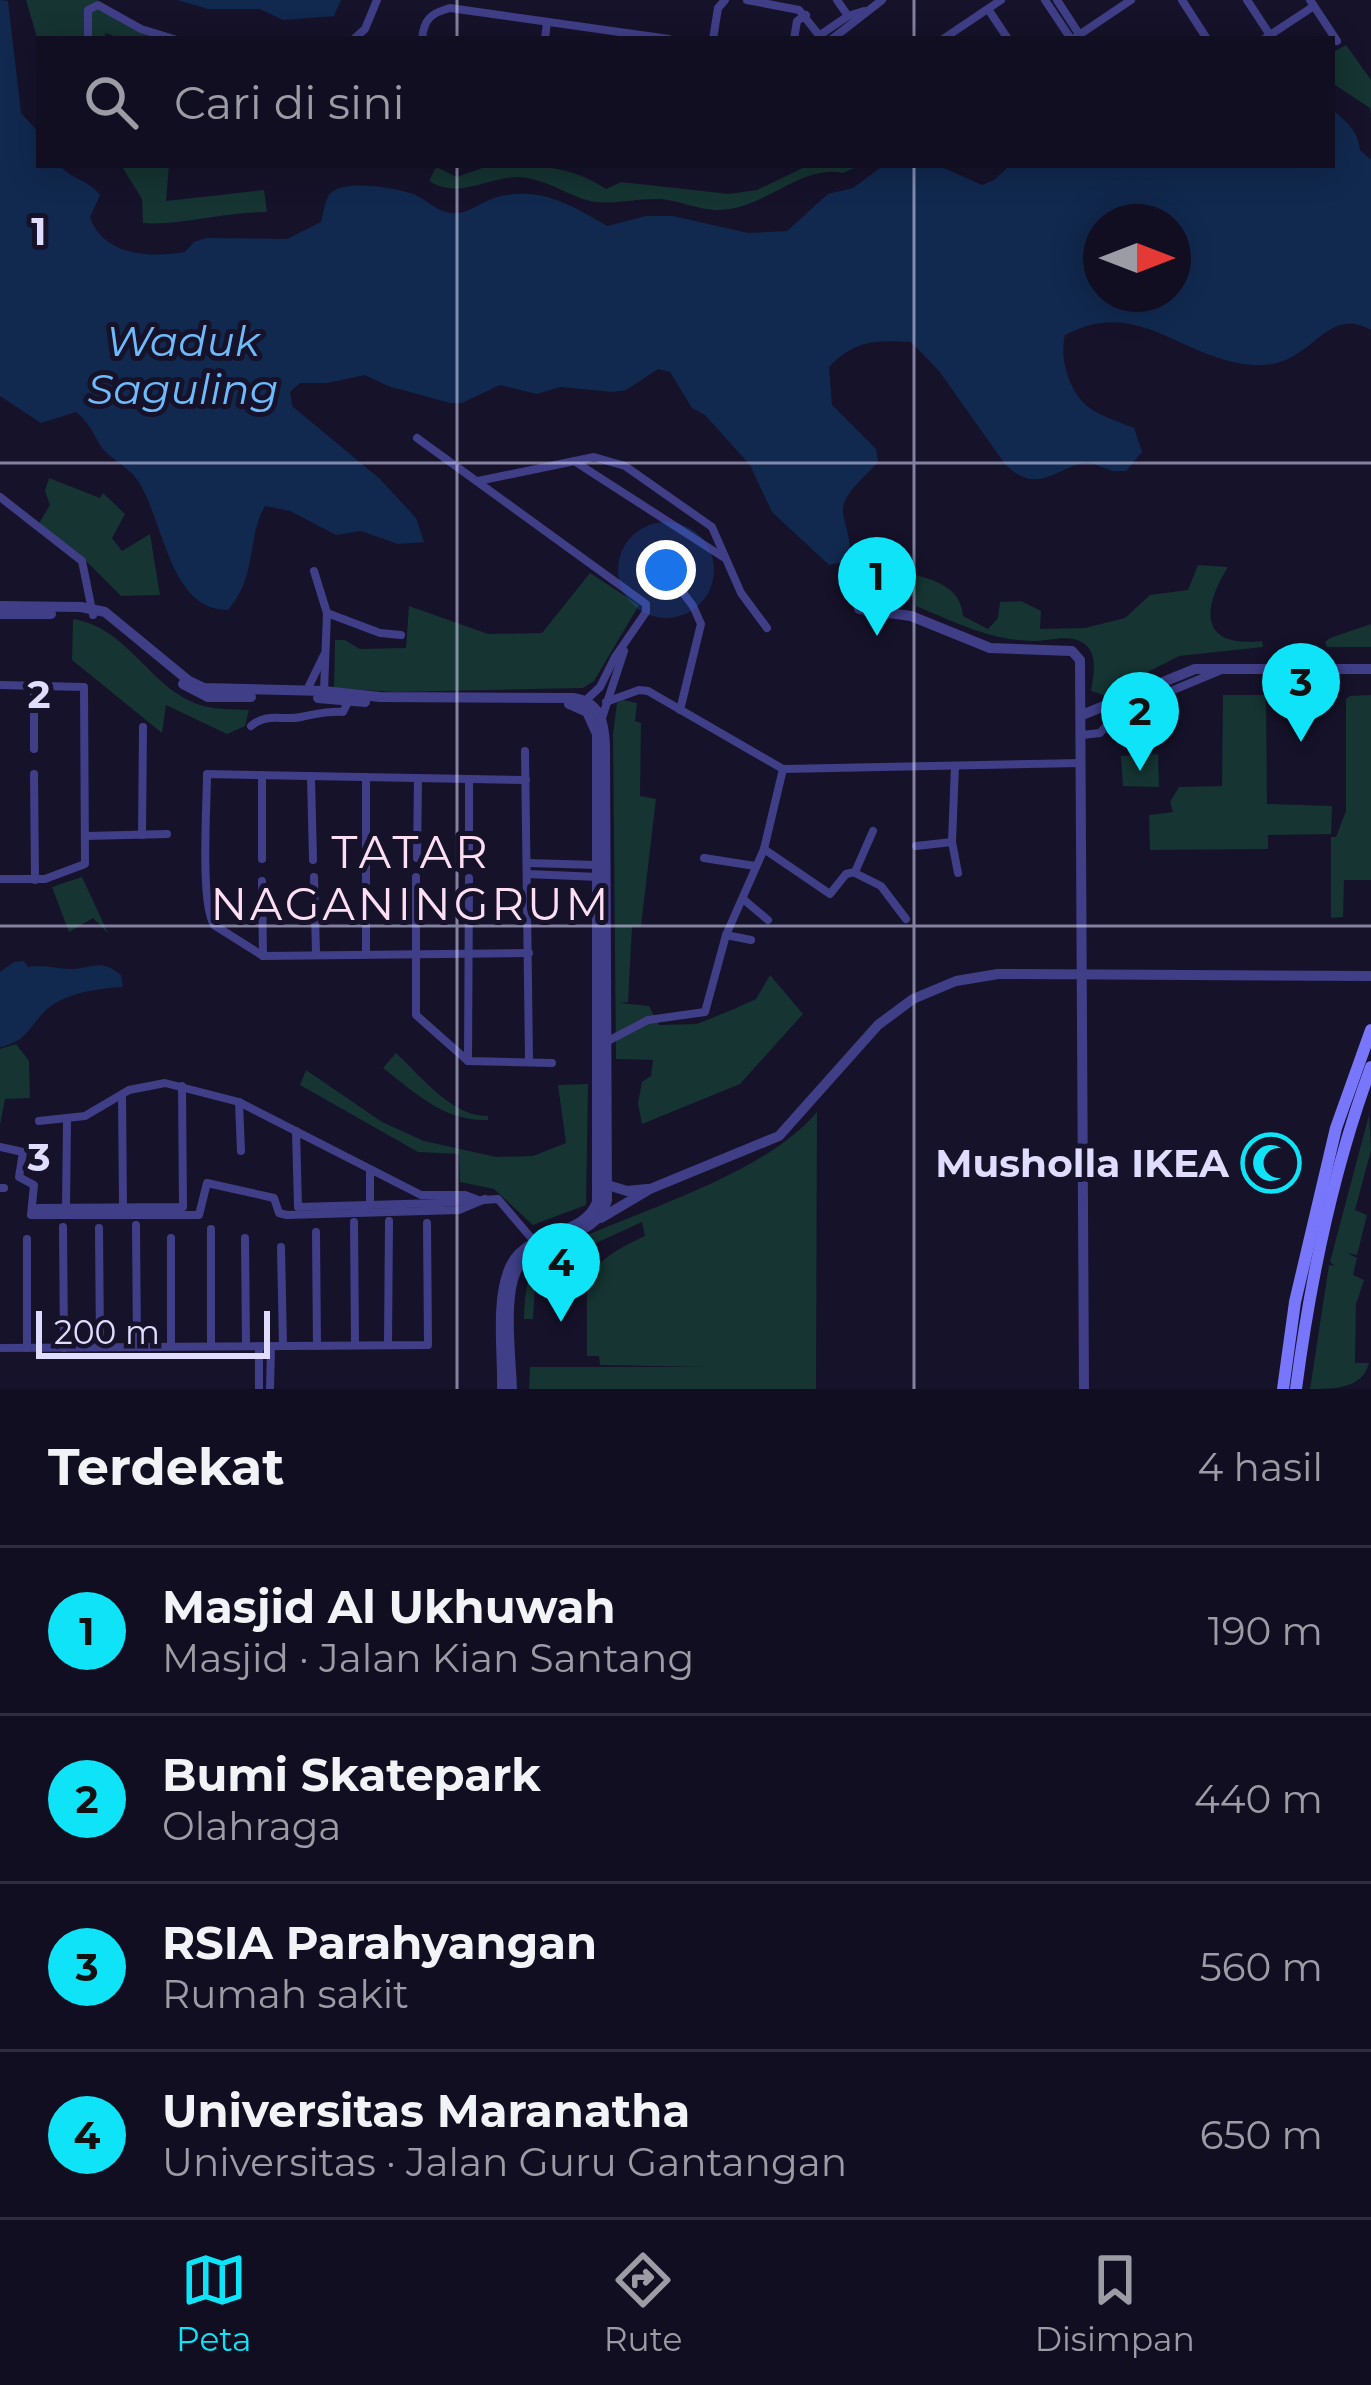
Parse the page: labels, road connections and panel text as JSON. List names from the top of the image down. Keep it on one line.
{"districts":["TATAR NAGANINGRUM"],"water":["Waduk Saguling"],"places":{"mosque":["Musholla IKEA"]},"scale_bar":"200 m","north":"right","page":{"search":"Cari di sini","pins":["1","3","2","4"],"scale":"200 m","heading":["Terdekat","4 hasil"],"list":[{"mark":"1","name":"Masjid Al Ukhuwah","note":"Masjid · Jalan Kian Santang","value":"190 m"},{"mark":"2","name":"Bumi Skatepark","note":"Olahraga","value":"440 m"},{"mark":"3","name":"RSIA Parahyangan","note":"Rumah sakit","value":"560 m"},{"mark":"4","name":"Universitas Maranatha","note":"Universitas · Jalan Guru Gantangan","value":"650 m"}],"nav":["Peta","Rute","Disimpan"]},"grid":{"rows":["1","2","3"]}}
